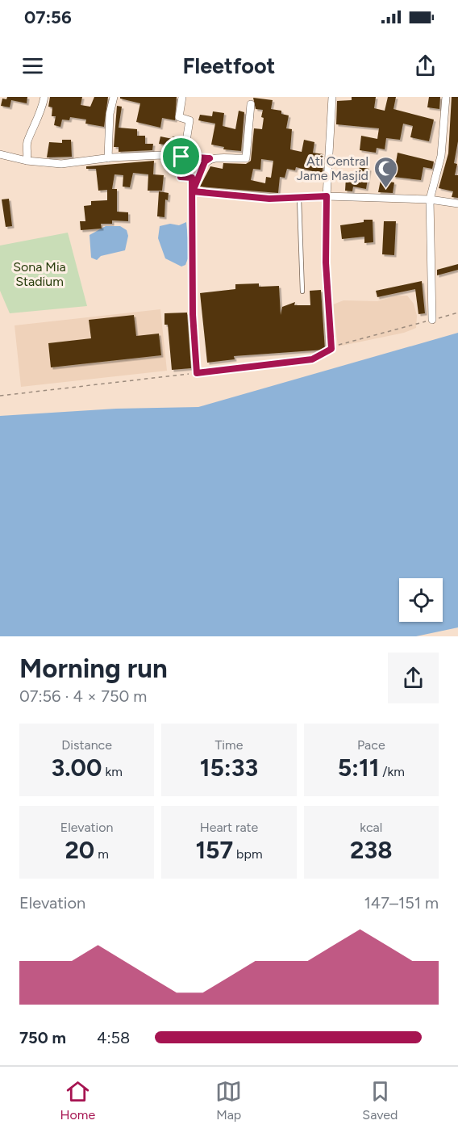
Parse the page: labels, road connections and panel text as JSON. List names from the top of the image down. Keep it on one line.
{"parks":["Sona Mia Stadium"],"places":{"mosque":["Ati Central Jame Masjid"]},"page":{"status":"07:56","header":"Fleetfoot","heading":["Morning run","07:56 · 4 × 750 m"],"stats":[["Distance","3.00 km"],["Time","15:33"],["Pace","5:11 /km"],["Elevation","20 m"],["Heart rate","157 bpm"],["kcal","238"]],"chart":["Elevation","147–151 m"],"list":[{"name":"750 m","note":"4:58"}],"tabs":["Home","Map","Saved"]}}
